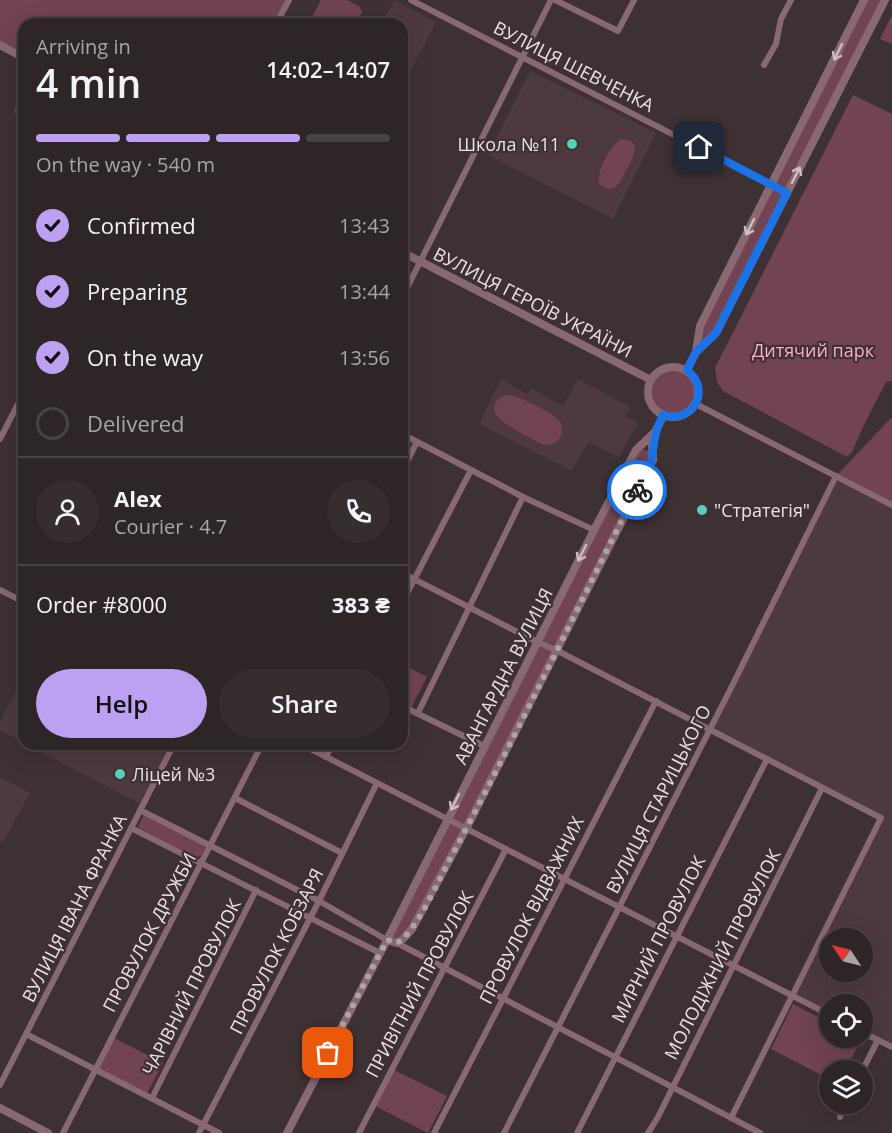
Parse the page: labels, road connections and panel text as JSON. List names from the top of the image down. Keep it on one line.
{"streets":{"street":["ВУЛИЦЯ ШЕВЧЕНКА","ВУЛИЦЯ ГЕРОЇВ УКРАЇНИ","АВАНГАРДНА ВУЛИЦЯ","ВУЛИЦЯ СТАРИЦЬКОГО","ВУЛИЦЯ ІВАНА ФРАНКА","ПРОВУЛОК ВІДВАЖНИХ","ПРОВУЛОК ДРУЖБИ","МИРНИЙ ПРОВУЛОК","ПРОВУЛОК КОБЗАРЯ","МОЛОДІЖНИЙ ПРОВУЛОК","ПРИВІТНИЙ ПРОВУЛОК","ЧАРІВНИЙ ПРОВУЛОК"]},"crossings":[["ВУЛИЦЯ ГЕРОЇВ УКРАЇНИ","АВАНГАРДНА ВУЛИЦЯ"]],"parks":["Дитячий парк"],"places":["Школа №11","\"Стратегія\"","Ліцей №3"],"north":"top left","page":{"heading":["4 min","Arriving in","14:02–14:07"],"panel":["Alex","Courier · 4.7","Order #8000","383 ₴"],"bar":"On the way · 540 m","list":[["Confirmed","13:43"],["Preparing","13:44"],["On the way","13:56"],"Delivered"],"buttons":["Help","Share"]}}
